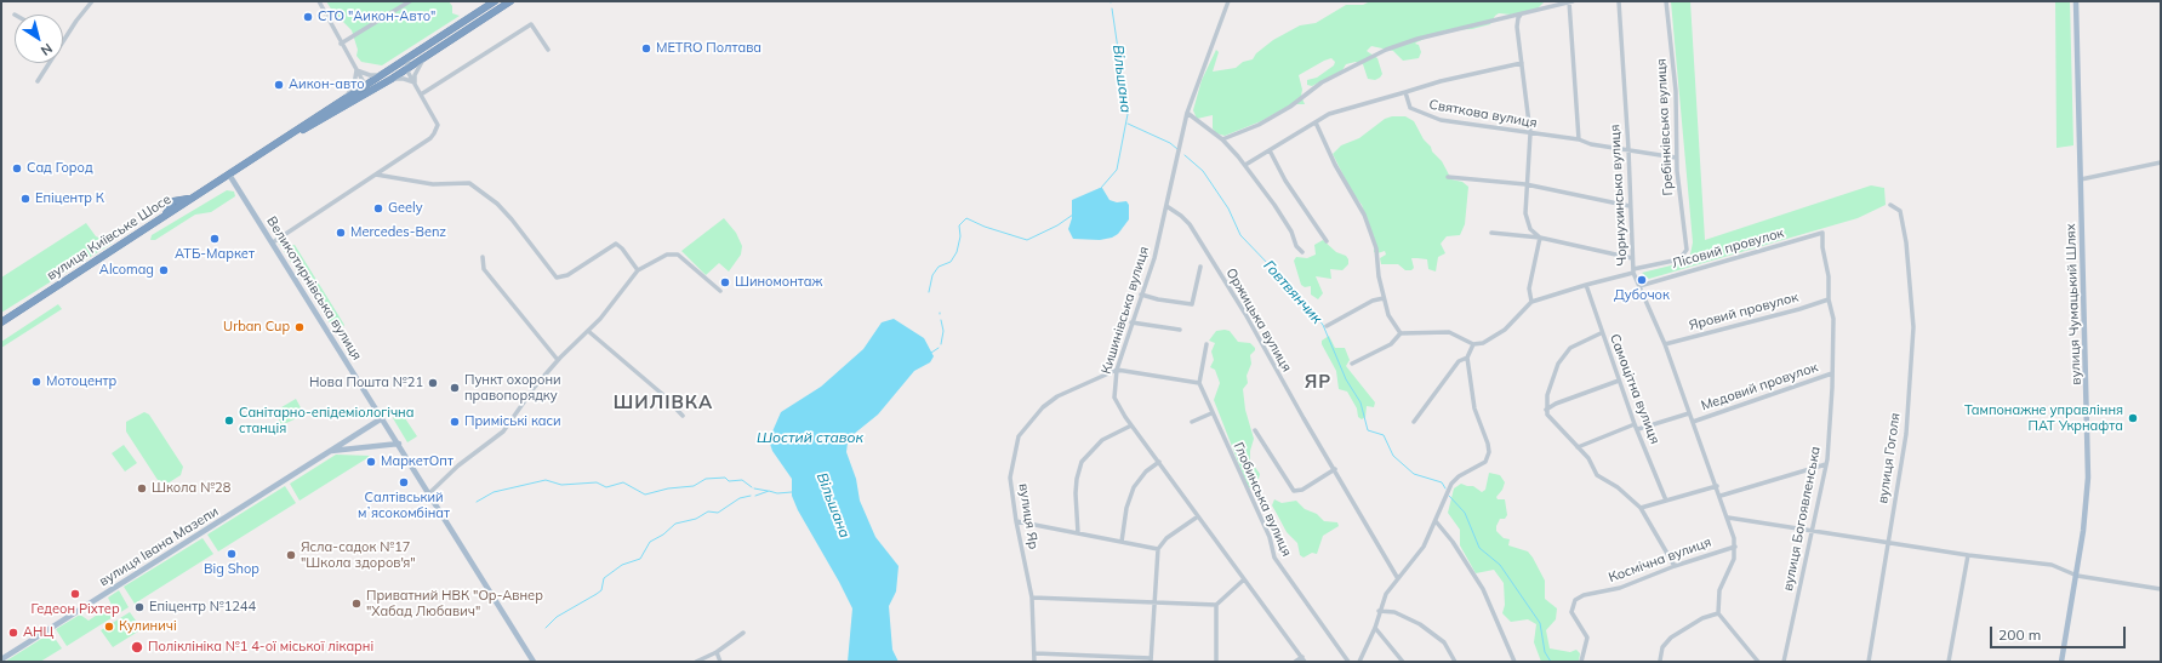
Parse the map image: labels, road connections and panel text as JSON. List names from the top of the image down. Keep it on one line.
{"streets":{"highway":["вулиця Київське Шосе"],"main road":["Великотирнівська вулиця","вулиця Чумацький Шлях","вулиця Івана Мазепи"],"street":["Святкова вулиця","Гребінківська вулиця","Чорнухинська вулиця","Лісовий провулок","Кишинівська вулиця","Яровий провулок","Оржицька вулиця","Медовий провулок","Самоцітна вулиця","вулиця Гоголя","Глобинська вулиця","вулиця Яр","вулиця Богоявленська","Космічна вулиця"]},"crossings":[["Святкова вулиця","Гребінківська вулиця"],["Святкова вулиця","Чорнухинська вулиця"],["Гребінківська вулиця","Чорнухинська вулиця"],["Чорнухинська вулиця","Лісовий провулок"],["Чорнухинська вулиця","Яровий провулок"],["Чорнухинська вулиця","Медовий провулок"],["Чорнухинська вулиця","Космічна вулиця"],["вулиця Київське Шосе","Великотирнівська вулиця"],["Лісовий провулок","вулиця Богоявленська"],["Великотирнівська вулиця","вулиця Івана Мазепи"],["Кишинівська вулиця","Оржицька вулиця"],["Кишинівська вулиця","вулиця Яр"],["Яровий провулок","вулиця Богоявленська"],["Медовий провулок","вулиця Богоявленська"]],"districts":["ЯР","ШИЛІВКА"],"water":["Вільшана","Говтвянчик","Шостий ставок"],"places":["СТО \"Аикон-Авто\"","METRO Полтава","Аикон-авто","Сад Город","Епіцентр К","Geely","Mercedes-Benz","АТБ-Маркет","Alcomag","Дубочок","Шиномонтаж","Urban Cup","Мотоцентр","Нова Пошта №21","Пункт охорони правопорядку","Тампонажне управління ПАТ Укрнафта","Санітарно-епідеміологічна станція","Приміські каси","МаркетОпт","Салтівський мʼясокомбінат","Школа №28","Big Shop","Ясла-садок №17 \"Школа здоров'я\"","Гедеон Ріхтер","Приватний НВК \"Ор-Авнер \"Хабад Любавич\"","Епіцентр №1244","Кулиничі","АНЦ","Поліклініка №1 4-ої міської лікарні"],"scale_bar":"200 m","north":"bottom right"}
